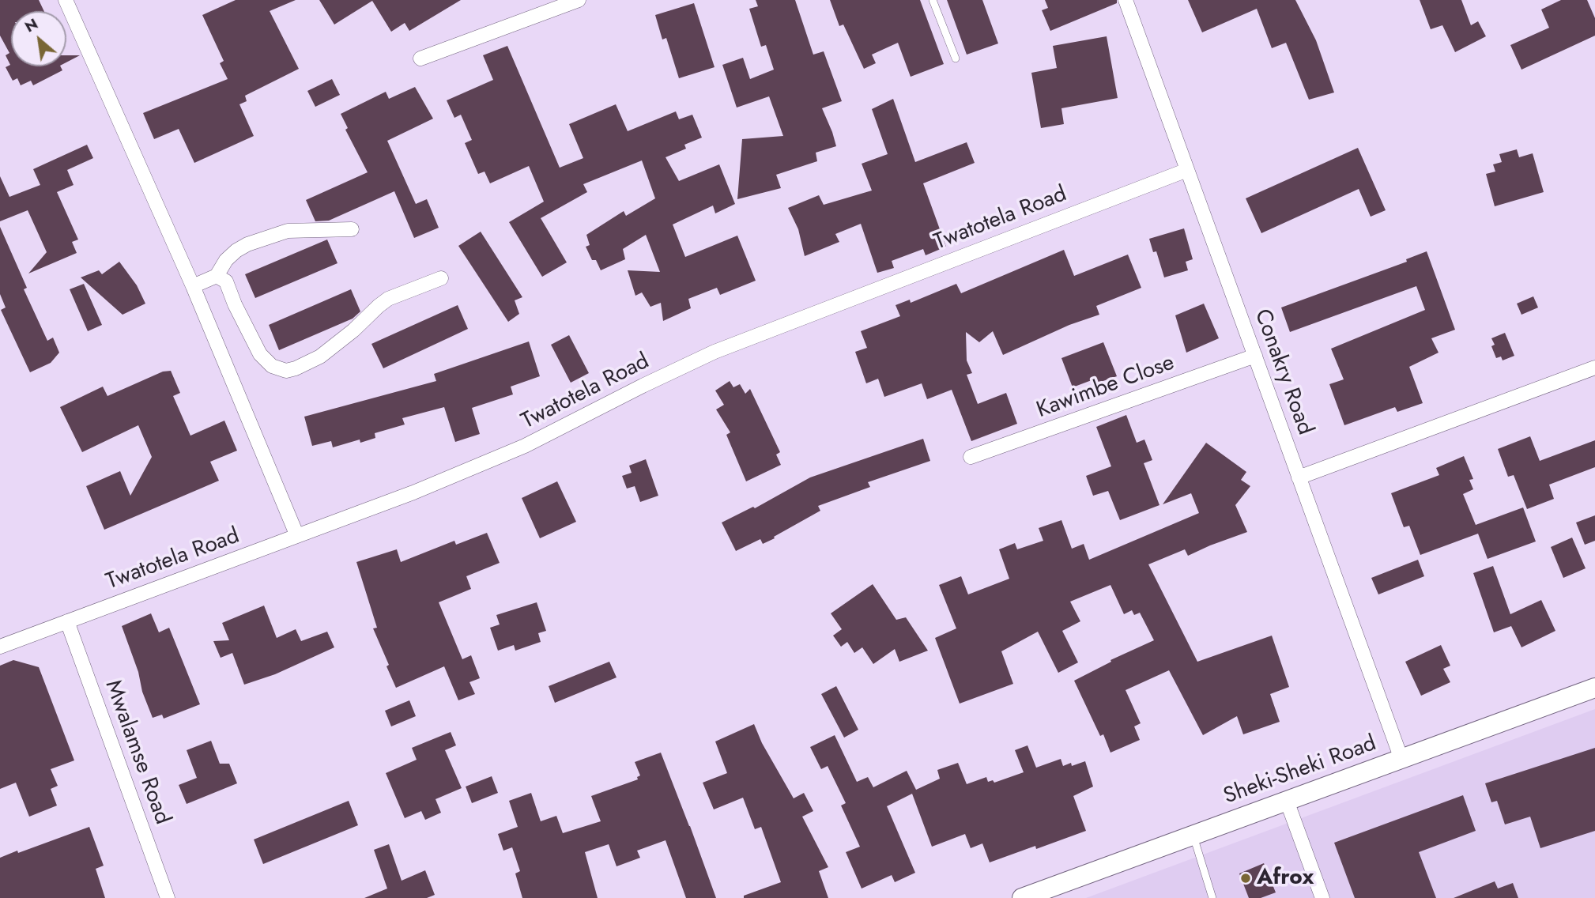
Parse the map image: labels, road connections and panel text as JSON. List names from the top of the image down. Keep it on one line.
{"streets":{"street":["Twatotela Road","Conakry Road","Kawimbe Close","Mwalamse Road","Sheki-Sheki Road"]},"crossings":[["Twatotela Road","Conakry Road"],["Twatotela Road","Mwalamse Road"],["Conakry Road","Kawimbe Close"],["Conakry Road","Sheki-Sheki Road"]],"places":["Afrox"],"north":"top left"}
